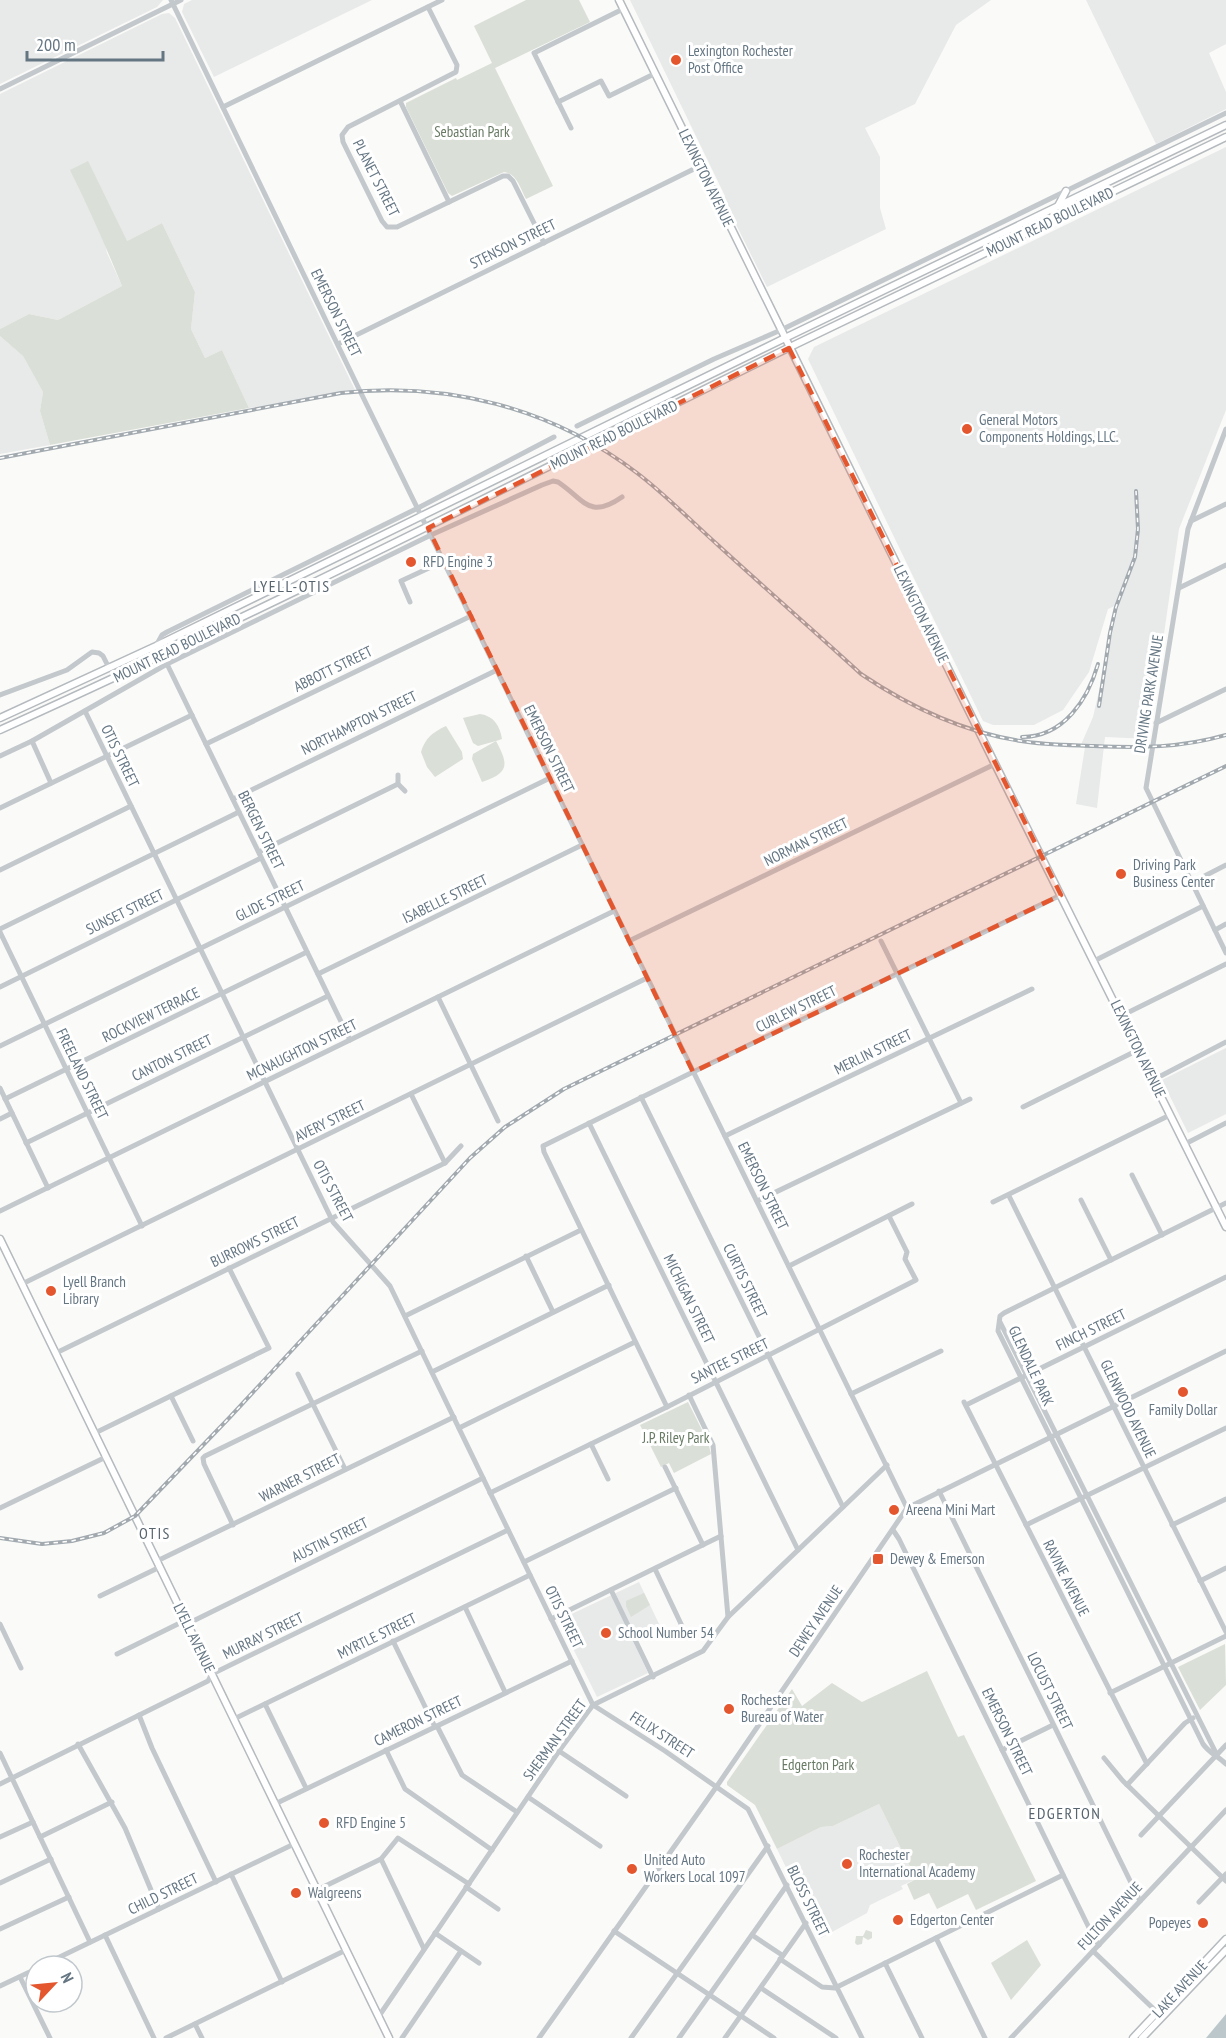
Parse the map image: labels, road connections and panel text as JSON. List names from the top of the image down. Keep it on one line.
{"streets":{"main road":["LEXINGTON AVENUE","MOUNT READ BOULEVARD","LYELL AVENUE","LAKE AVENUE"],"street":["PLANET STREET","STENSON STREET","EMERSON STREET","ABBOTT STREET","DRIVING PARK AVENUE","NORTHAMPTON STREET","OTIS STREET","BERGEN STREET","NORMAN STREET","ISABELLE STREET","GLIDE STREET","SUNSET STREET","CURLEW STREET","ROCKVIEW TERRACE","MCNAUGHTON STREET","MERLIN STREET","CANTON STREET","FREELAND STREET","AVERY STREET","BURROWS STREET","CURTIS STREET","MICHIGAN STREET","FINCH STREET","SANTEE STREET","GLENDALE PARK","GLENWOOD AVENUE","WARNER STREET","AUSTIN STREET","RAVINE AVENUE","DEWEY AVENUE","MURRAY STREET","MYRTLE STREET","LOCUST STREET","CAMERON STREET","FELIX STREET","SHERMAN STREET","CHILD STREET","BLOSS STREET","FULTON AVENUE"]},"crossings":[["PLANET STREET","STENSON STREET"],["LEXINGTON AVENUE","MOUNT READ BOULEVARD"],["LEXINGTON AVENUE","STENSON STREET"],["LEXINGTON AVENUE","NORMAN STREET"],["LEXINGTON AVENUE","CURLEW STREET"],["MOUNT READ BOULEVARD","EMERSON STREET"],["MOUNT READ BOULEVARD","OTIS STREET"],["MOUNT READ BOULEVARD","BERGEN STREET"],["STENSON STREET","EMERSON STREET"],["EMERSON STREET","ABBOTT STREET"],["EMERSON STREET","NORTHAMPTON STREET"],["EMERSON STREET","NORMAN STREET"],["EMERSON STREET","ISABELLE STREET"],["EMERSON STREET","GLIDE STREET"],["EMERSON STREET","CURLEW STREET"],["EMERSON STREET","MCNAUGHTON STREET"],["EMERSON STREET","MERLIN STREET"],["EMERSON STREET","AVERY STREET"],["EMERSON STREET","SANTEE STREET"],["EMERSON STREET","DEWEY AVENUE"],["EMERSON STREET","SHERMAN STREET"],["EMERSON STREET","FULTON AVENUE"],["ABBOTT STREET","BERGEN STREET"],["NORTHAMPTON STREET","BERGEN STREET"],["OTIS STREET","GLIDE STREET"],["OTIS STREET","SUNSET STREET"],["OTIS STREET","ROCKVIEW TERRACE"],["OTIS STREET","MCNAUGHTON STREET"],["OTIS STREET","CANTON STREET"],["OTIS STREET","AVERY STREET"],["OTIS STREET","BURROWS STREET"],["OTIS STREET","SANTEE STREET"],["OTIS STREET","WARNER STREET"],["OTIS STREET","AUSTIN STREET"],["OTIS STREET","MURRAY STREET"],["OTIS STREET","MYRTLE STREET"],["OTIS STREET","CAMERON STREET"],["OTIS STREET","FELIX STREET"],["OTIS STREET","SHERMAN STREET"],["BERGEN STREET","ISABELLE STREET"],["BERGEN STREET","GLIDE STREET"],["BERGEN STREET","SUNSET STREET"],["BERGEN STREET","ROCKVIEW TERRACE"],["BERGEN STREET","MCNAUGHTON STREET"],["BERGEN STREET","CANTON STREET"],["GLIDE STREET","FREELAND STREET"],["SUNSET STREET","FREELAND STREET"],["CURLEW STREET","CURTIS STREET"],["CURLEW STREET","MICHIGAN STREET"],["ROCKVIEW TERRACE","FREELAND STREET"],["MCNAUGHTON STREET","FREELAND STREET"],["CANTON STREET","FREELAND STREET"],["FREELAND STREET","AVERY STREET"],["AVERY STREET","LYELL AVENUE"],["BURROWS STREET","LYELL AVENUE"],["CURTIS STREET","SANTEE STREET"],["CURTIS STREET","SHERMAN STREET"],["MICHIGAN STREET","SANTEE STREET"],["MICHIGAN STREET","SHERMAN STREET"],["FINCH STREET","GLENDALE PARK"],["FINCH STREET","GLENWOOD AVENUE"],["FINCH STREET","RAVINE AVENUE"],["GLENDALE PARK","GLENWOOD AVENUE"],["GLENDALE PARK","DEWEY AVENUE"],["GLENWOOD AVENUE","DEWEY AVENUE"],["WARNER STREET","LYELL AVENUE"],["AUSTIN STREET","LYELL AVENUE"],["RAVINE AVENUE","DEWEY AVENUE"],["DEWEY AVENUE","LOCUST STREET"],["DEWEY AVENUE","FELIX STREET"],["DEWEY AVENUE","BLOSS STREET"],["MURRAY STREET","LYELL AVENUE"],["MYRTLE STREET","LYELL AVENUE"],["LYELL AVENUE","CAMERON STREET"],["LYELL AVENUE","SHERMAN STREET"],["LYELL AVENUE","CHILD STREET"],["LOCUST STREET","FULTON AVENUE"],["FELIX STREET","SHERMAN STREET"],["FELIX STREET","BLOSS STREET"]],"districts":["LYELL-OTIS","OTIS","EDGERTON"],"parks":["Sebastian Park","J.P. Riley Park","Edgerton Park"],"places":{"other":["Lexington Rochester Post Office","General Motors Components Holdings, LLC.","RFD Engine 3","Driving Park Business Center","Lyell Branch Library","Family Dollar","Areena Mini Mart","School Number 54","Rochester Bureau of Water","RFD Engine 5","Rochester International Academy","United Auto Workers Local 1097","Walgreens","Edgerton Center","Popeyes"],"transit":["Dewey & Emerson"]},"scale_bar":"200 m","north":"top right"}
